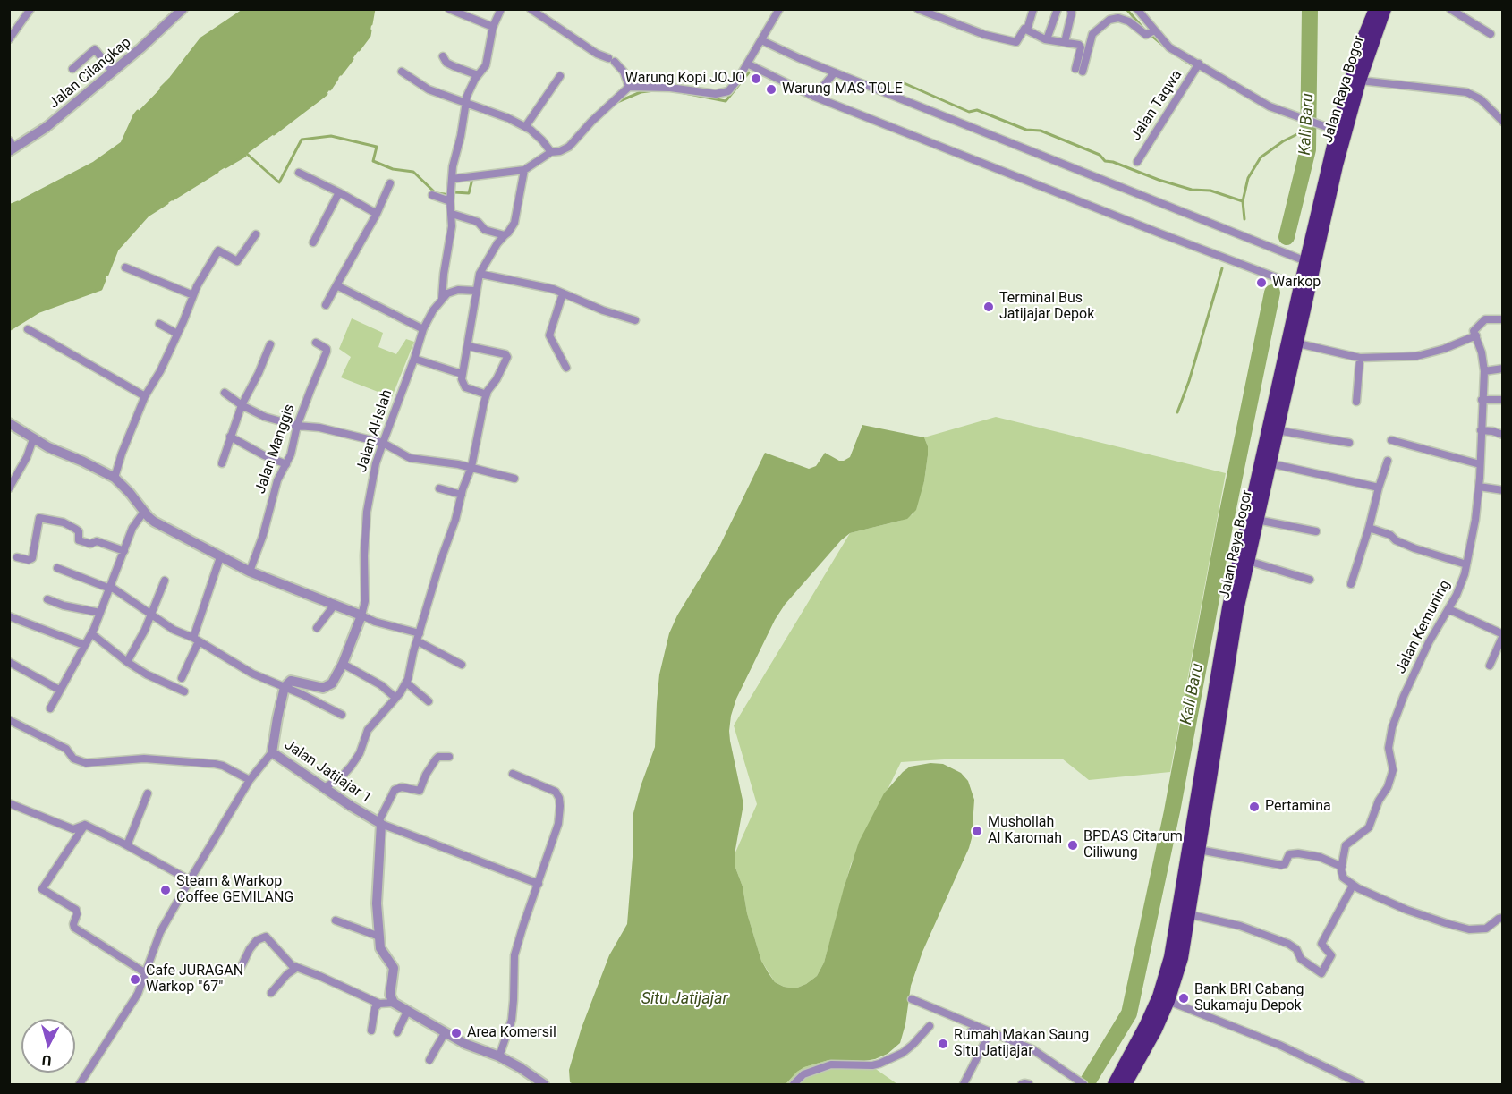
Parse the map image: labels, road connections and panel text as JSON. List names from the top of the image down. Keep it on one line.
{"streets":{"highway":["Jalan Raya Bogor"],"street":["Jalan Cilangkap","Jalan Taqwa","Jalan Al-Islah","Jalan Manggis","Jalan Kemuning","Jalan Jatijajar 1"]},"water":["Kali Baru","Situ Jatijajar"],"places":["Warung Kopi JOJO","Warung MAS TOLE","Warkop","Terminal Bus Jatijajar Depok","Pertamina","Mushollah Al Karomah","BPDAS Citarum Ciliwung","Steam & Warkop Coffee GEMILANG","Cafe JURAGAN Warkop \"67\"","Bank BRI Cabang Sukamaju Depok","Area Komersil","Rumah Makan Saung Situ Jatijajar"],"north":"bottom"}
